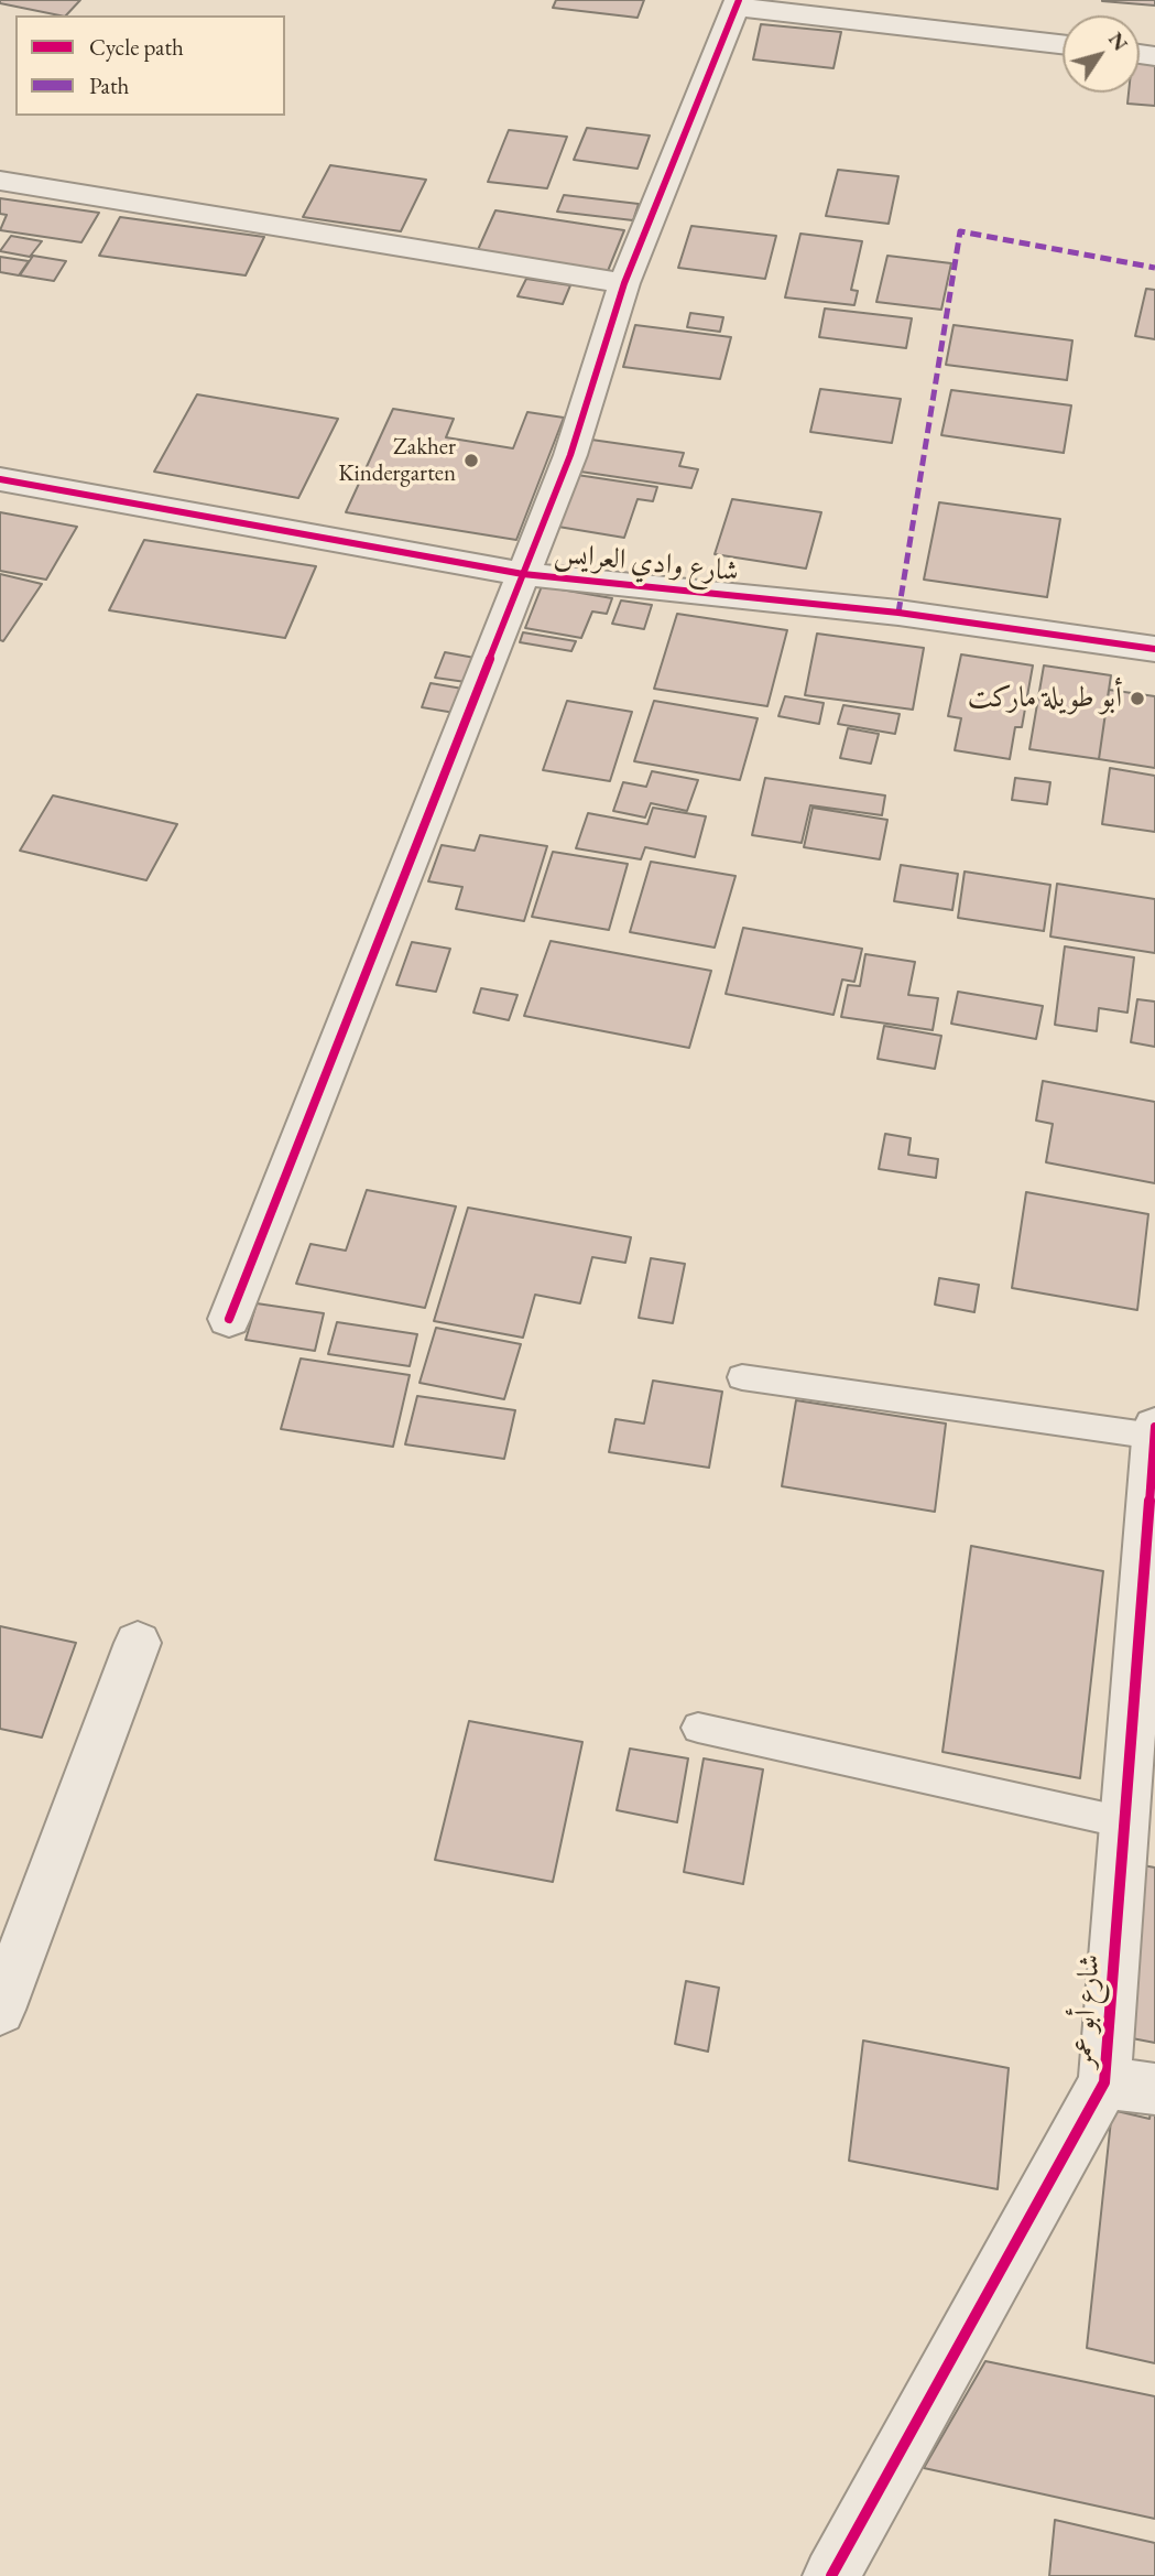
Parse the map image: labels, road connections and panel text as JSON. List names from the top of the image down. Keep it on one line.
{"streets":{"street":["شارع وادي العرايس","شارع أبو عمر"]},"places":["Zakher Kindergarten","أبو طويلة ماركت"],"legend":["Cycle path","Path"],"north":"top right"}
